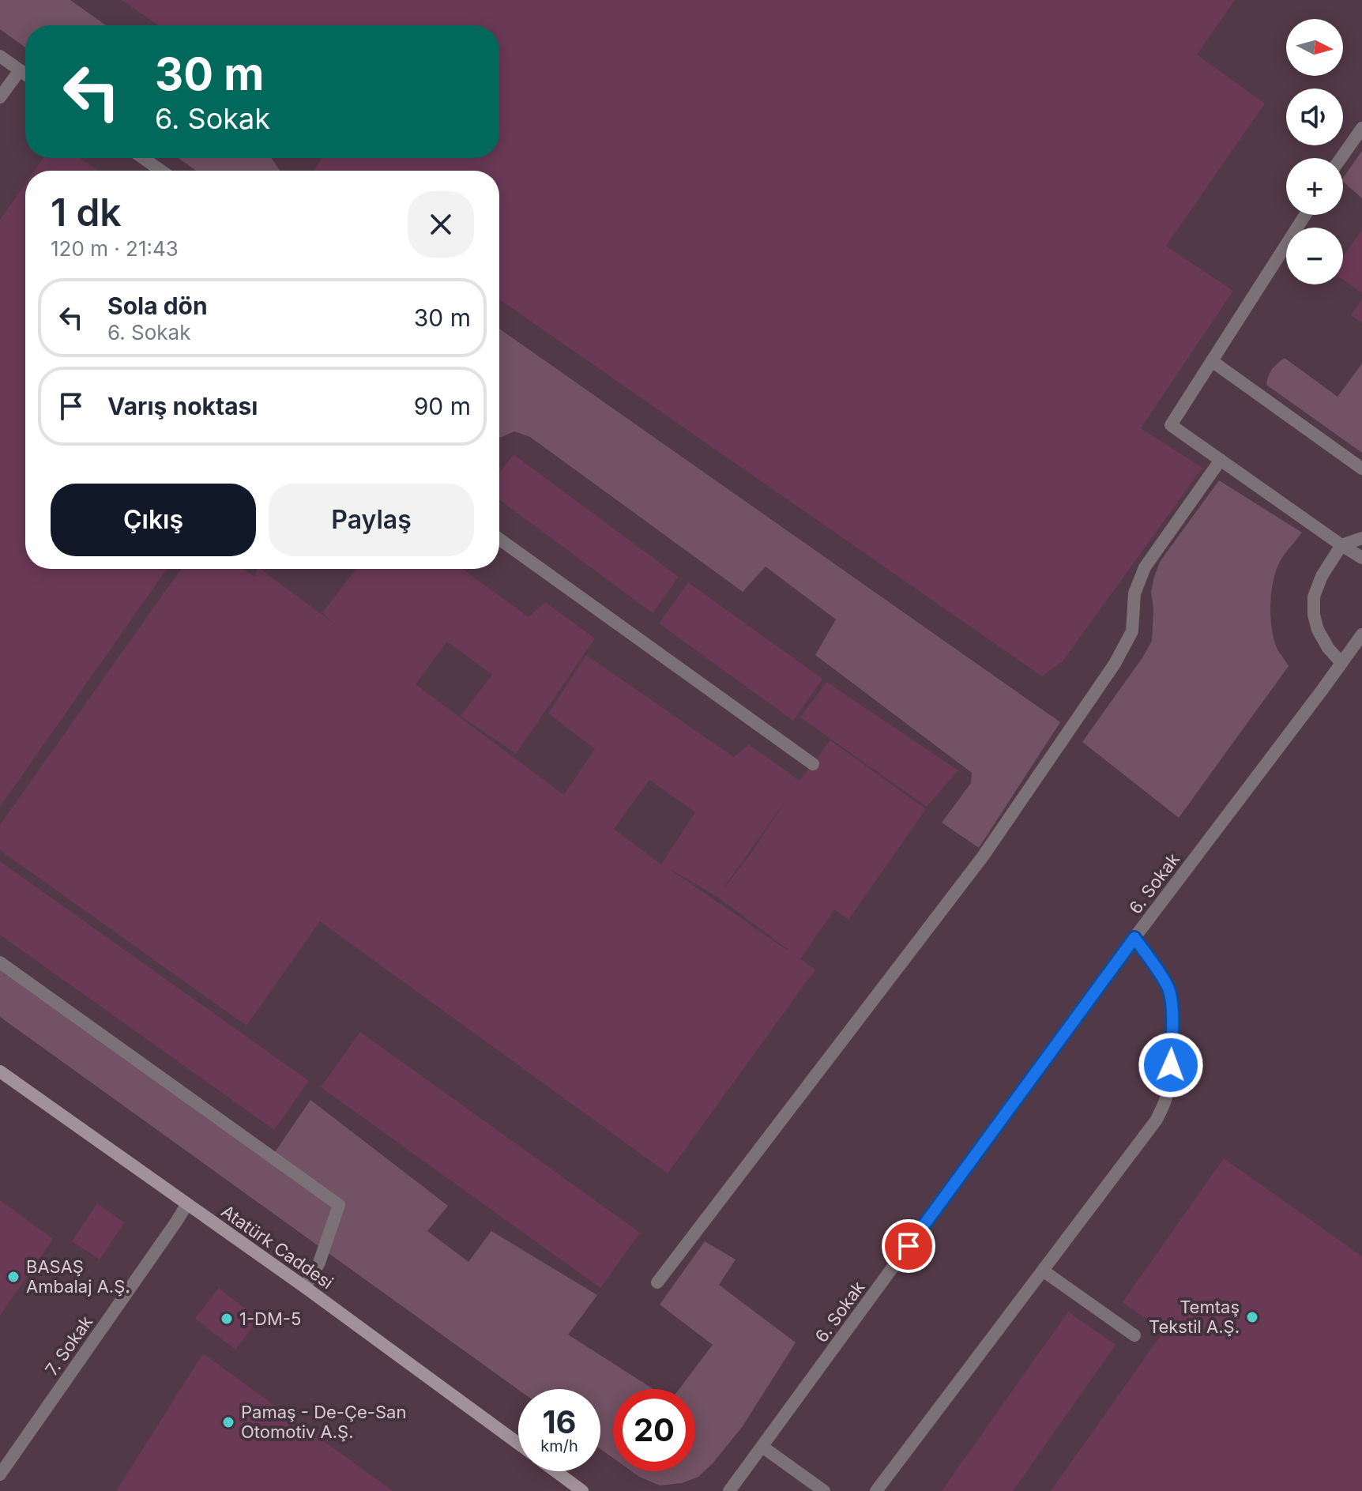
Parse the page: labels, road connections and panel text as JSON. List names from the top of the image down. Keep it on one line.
{"streets":{"street":["6. Sokak","Atatürk Caddesi","7. Sokak"]},"crossings":[["Atatürk Caddesi","7. Sokak"]],"places":["BASAŞ Ambalaj A.Ş.","Temtaş Tekstil A.Ş.","1-DM-5","Pamaş - De-Çe-San Otomotiv A.Ş."],"north":"right","page":{"map_buttons":["+","−"],"turn":["30 m","6. Sokak"],"heading":["1 dk","120 m · 21:43"],"list":[{"name":"Sola dön","note":"6. Sokak","value":"30 m"},{"name":"Varış noktası","value":"90 m"}],"buttons":["Çıkış","Paylaş"],"speed":"16 km/h","limit":"20"}}
